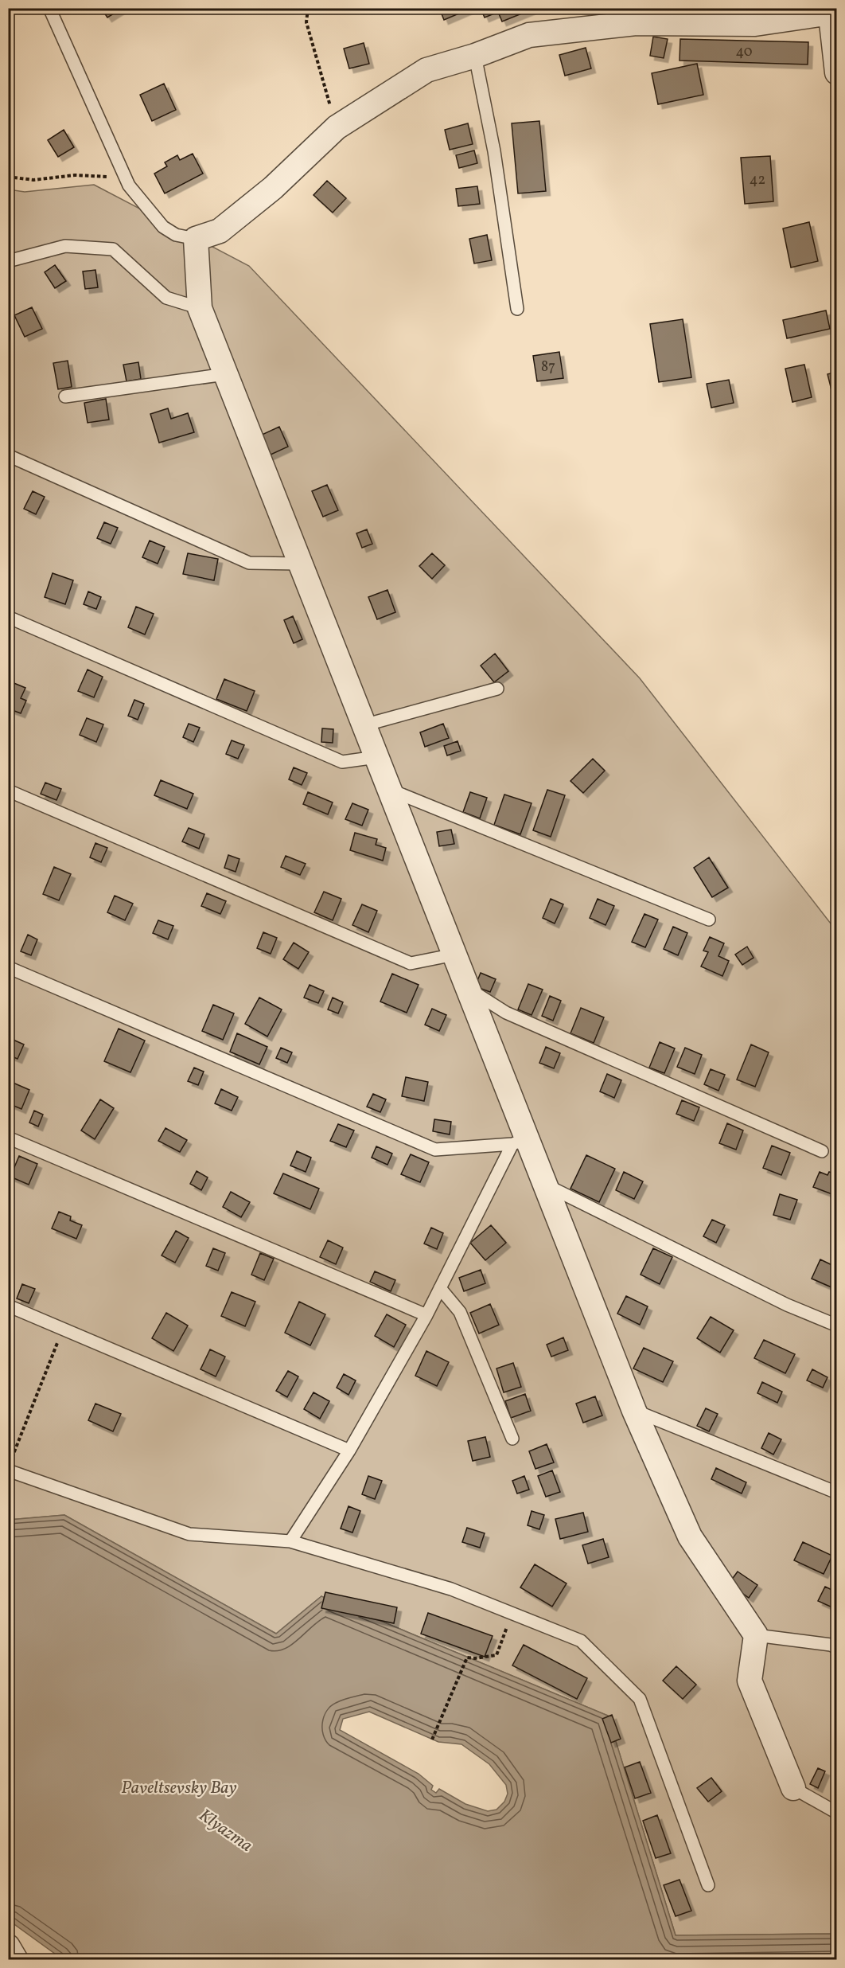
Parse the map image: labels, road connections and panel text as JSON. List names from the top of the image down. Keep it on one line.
{"water":["Paveltsevsky Bay","Klyazma"],"house_numbers":["40","42","87"]}
